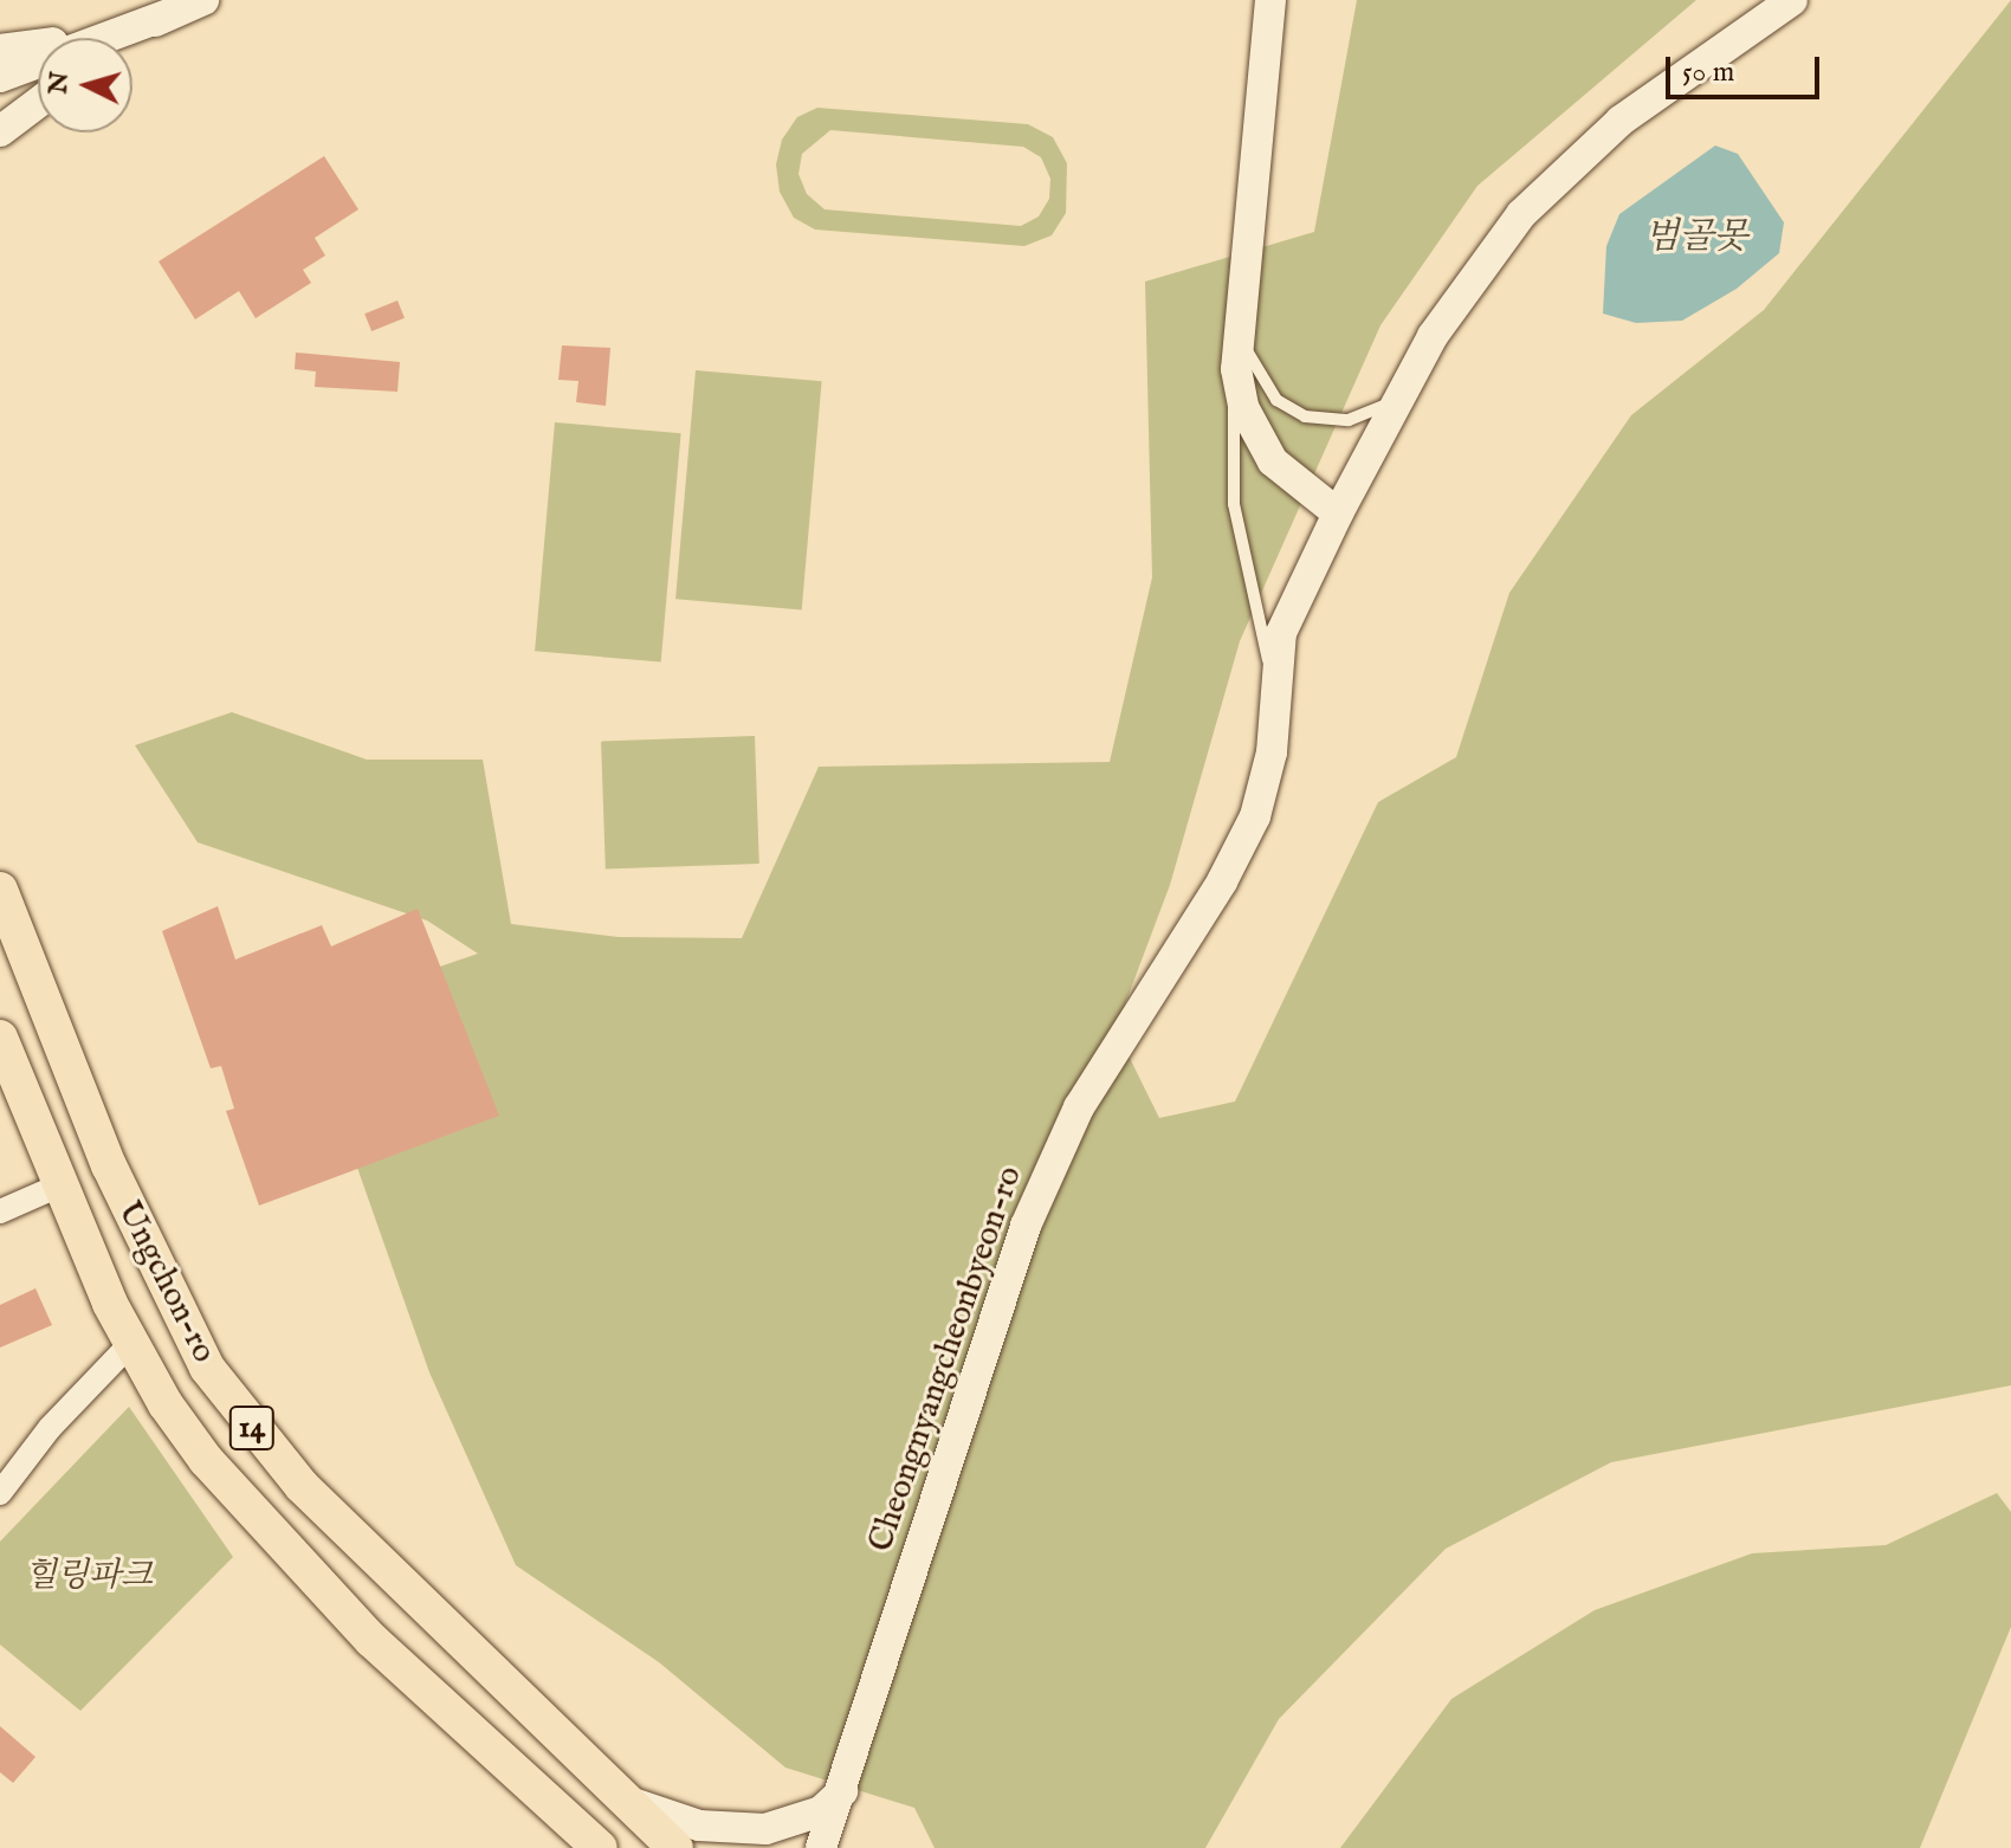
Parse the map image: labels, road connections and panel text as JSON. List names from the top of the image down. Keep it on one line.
{"streets":{"main road":["Ungchon-ro","Cheongnyangcheonbyeon-ro","14"]},"water":["범골못"],"parks":["힐링파크"],"scale_bar":"50 m","north":"left"}
